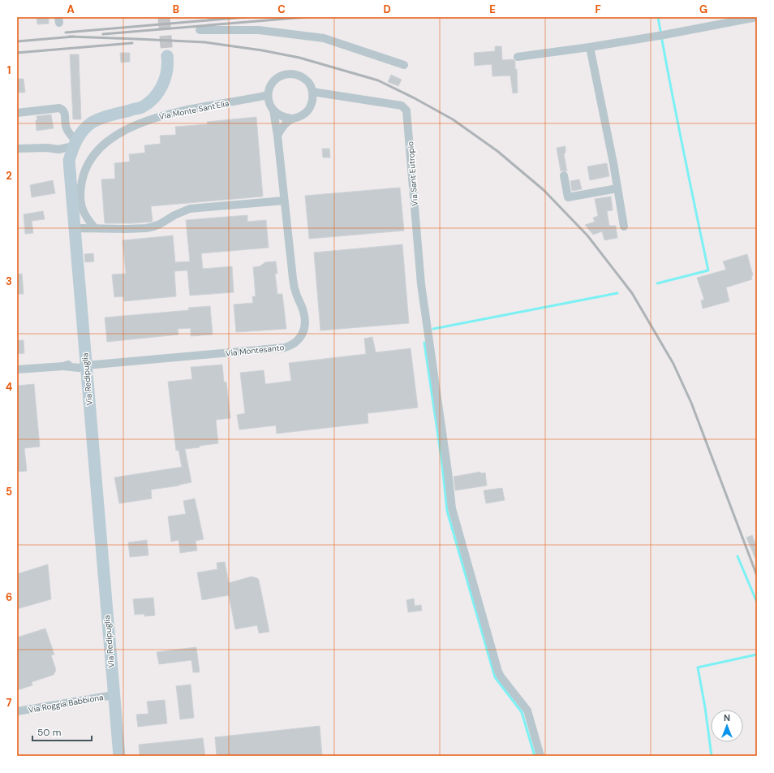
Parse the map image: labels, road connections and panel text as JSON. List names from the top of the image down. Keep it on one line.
{"streets":{"street":["Via Monte Sant'Elia","Via Sant Eutropio","Via Montesanto","Via Redipuglia","Via Roggia Babbiona"]},"crossings":[["Via Monte Sant'Elia","Via Sant Eutropio"],["Via Monte Sant'Elia","Via Montesanto"],["Via Sant Eutropio","Via Montesanto"],["Via Montesanto","Via Redipuglia"],["Via Redipuglia","Via Roggia Babbiona"]],"scale_bar":"50 m","north":"top","grid":{"columns":["A","B","C","D","E","F","G"],"rows":["1","2","3","4","5","6","7"]}}
